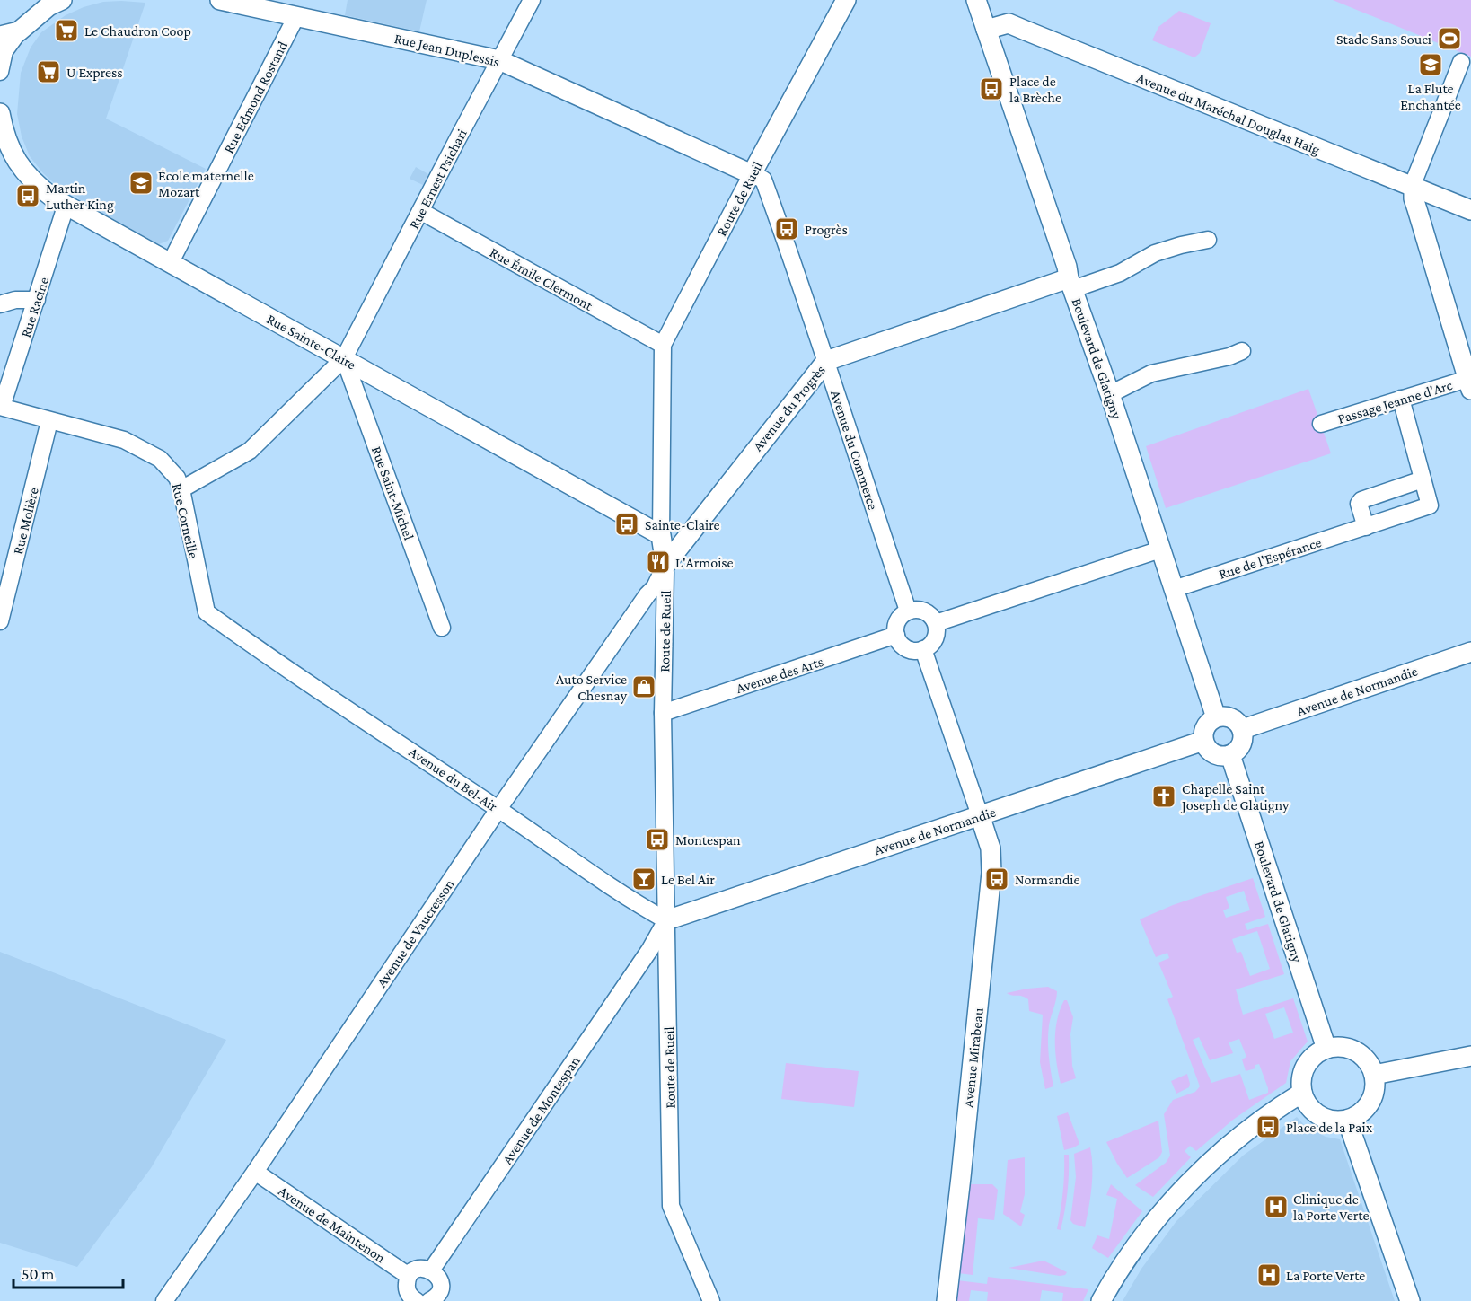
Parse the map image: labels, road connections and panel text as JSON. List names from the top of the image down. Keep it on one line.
{"streets":{"street":["Rue Jean Duplessis","Rue Edmond Rostand","Avenue du Maréchal Douglas Haig","Rue Ernest Psichari","Route de Rueil","Rue Émile Clermont","Rue Racine","Rue Sainte-Claire","Boulevard de Glatigny","Passage Jeanne d'Arc","Avenue du Progrès","Avenue du Commerce","Rue Saint-Michel","Rue Molière","Rue Corneille","Rue de l'Espérance","Avenue des Arts","Avenue de Normandie","Avenue du Bel-Air","Avenue de Vaucresson","Avenue Mirabeau","Avenue de Montespan","Avenue de Maintenon"]},"crossings":[["Rue Jean Duplessis","Rue Edmond Rostand"],["Rue Jean Duplessis","Rue Ernest Psichari"],["Rue Jean Duplessis","Route de Rueil"],["Rue Jean Duplessis","Avenue du Commerce"],["Rue Edmond Rostand","Rue Sainte-Claire"],["Avenue du Maréchal Douglas Haig","Boulevard de Glatigny"],["Rue Ernest Psichari","Rue Émile Clermont"],["Rue Ernest Psichari","Rue Sainte-Claire"],["Rue Ernest Psichari","Rue Saint-Michel"],["Rue Ernest Psichari","Rue Corneille"],["Route de Rueil","Rue Émile Clermont"],["Route de Rueil","Rue Sainte-Claire"],["Route de Rueil","Avenue du Progrès"],["Route de Rueil","Avenue du Commerce"],["Route de Rueil","Avenue des Arts"],["Route de Rueil","Avenue de Normandie"],["Route de Rueil","Avenue du Bel-Air"],["Route de Rueil","Avenue de Vaucresson"],["Route de Rueil","Avenue de Montespan"],["Rue Racine","Rue Sainte-Claire"],["Rue Racine","Rue Corneille"],["Rue Sainte-Claire","Avenue du Progrès"],["Rue Sainte-Claire","Rue Saint-Michel"],["Rue Sainte-Claire","Avenue de Vaucresson"],["Boulevard de Glatigny","Avenue du Progrès"],["Boulevard de Glatigny","Rue de l'Espérance"],["Boulevard de Glatigny","Avenue de Normandie"],["Passage Jeanne d'Arc","Rue de l'Espérance"],["Avenue du Progrès","Avenue du Commerce"],["Avenue du Progrès","Avenue de Vaucresson"],["Avenue du Commerce","Avenue des Arts"],["Rue Molière","Rue Corneille"],["Rue Corneille","Avenue du Bel-Air"],["Avenue de Normandie","Avenue du Bel-Air"],["Avenue de Normandie","Avenue Mirabeau"],["Avenue de Normandie","Avenue de Montespan"],["Avenue du Bel-Air","Avenue de Vaucresson"],["Avenue du Bel-Air","Avenue de Montespan"],["Avenue de Vaucresson","Avenue de Maintenon"]],"places":{"supermarket":["Le Chaudron Coop","U Express"],"sports":["Stade Sans Souci"],"school or university":["La Flute Enchantée","École maternelle Mozart"],"bus stop":["Place de la Brèche","Martin Luther King","Progrès","Sainte-Claire","Montespan","Normandie","Place de la Paix"],"restaurant":["L'Armoise"],"shop":["Auto Service Chesnay"],"church":["Chapelle Saint Joseph de Glatigny"],"bar":["Le Bel Air"],"hospital":["Clinique de la Porte Verte","La Porte Verte"]},"scale_bar":"50 m"}
